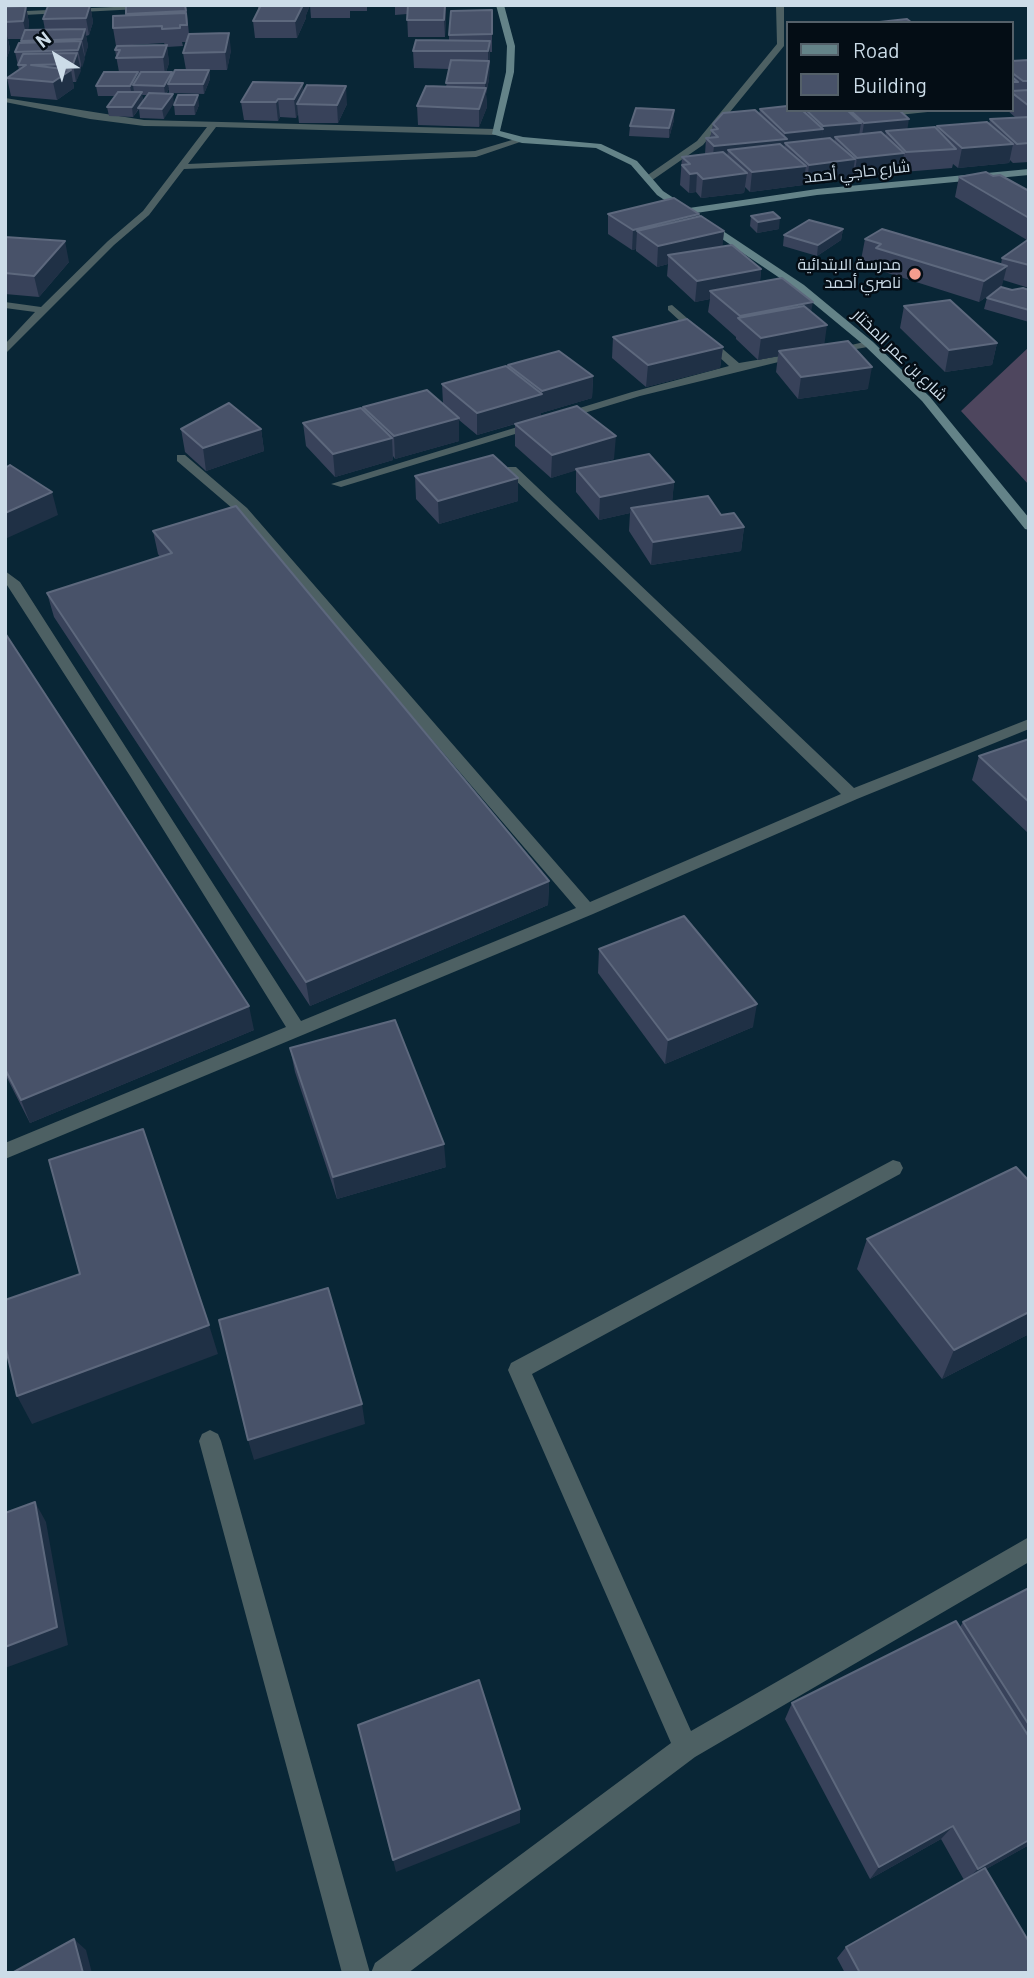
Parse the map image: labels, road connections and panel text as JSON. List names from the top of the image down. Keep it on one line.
{"streets":{"street":["شارع حاجي أحمد","شارع بن عمر المختار"]},"crossings":[["شارع حاجي أحمد","شارع بن عمر المختار"]],"places":["مدرسة الابتدائية ناصري أحمد"],"legend":["Road","Building"],"north":"top left"}
